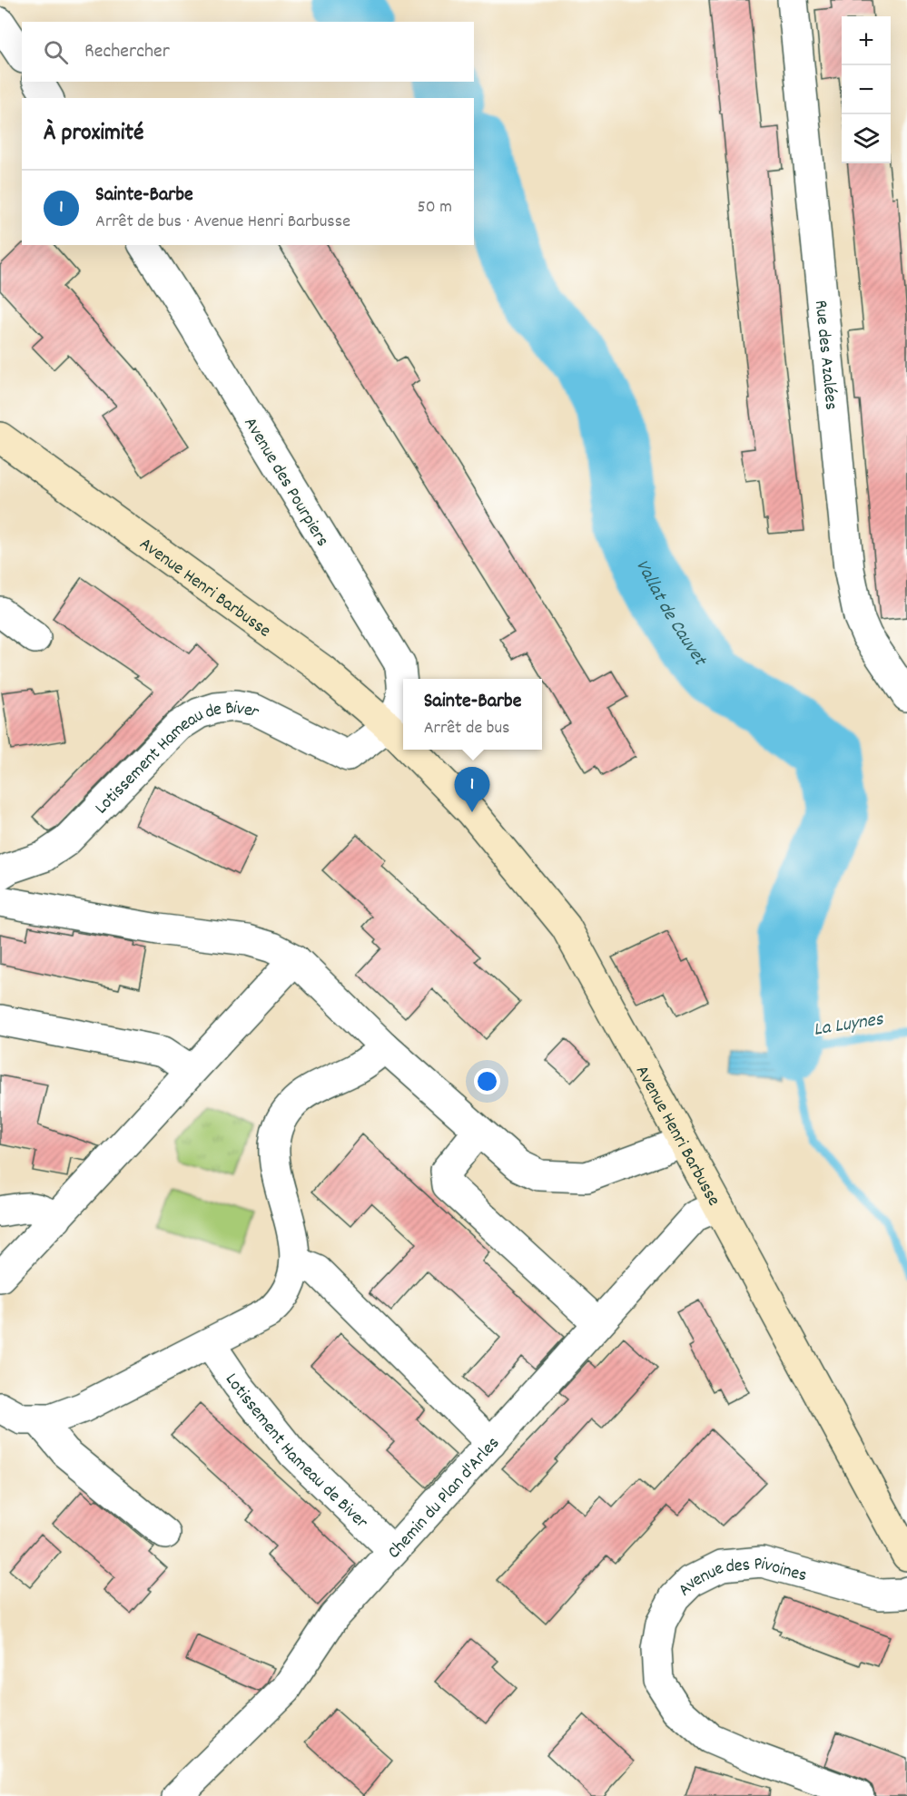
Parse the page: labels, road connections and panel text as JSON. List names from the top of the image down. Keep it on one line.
{"streets":{"main road":["Avenue Henri Barbusse"],"street":["Rue des Azalées","Avenue des Pourpiers","Lotissement Hameau de Biver","Chemin du Plan d'Arles","Avenue des Pivoines"]},"crossings":[["Avenue des Pourpiers","Avenue Henri Barbusse"],["Avenue des Pourpiers","Lotissement Hameau de Biver"],["Avenue Henri Barbusse","Lotissement Hameau de Biver"],["Avenue Henri Barbusse","Chemin du Plan d'Arles"],["Lotissement Hameau de Biver","Chemin du Plan d'Arles"]],"water":["Vallat de Cauvet","La Luynes"],"page":{"map_buttons":["+","−"],"search":"Rechercher","heading":"À proximité","list":[{"mark":"1","name":"Sainte-Barbe","note":"Arrêt de bus · Avenue Henri Barbusse","value":"50 m"}],"popup":["Sainte-Barbe","Arrêt de bus"],"pins":"1"}}
